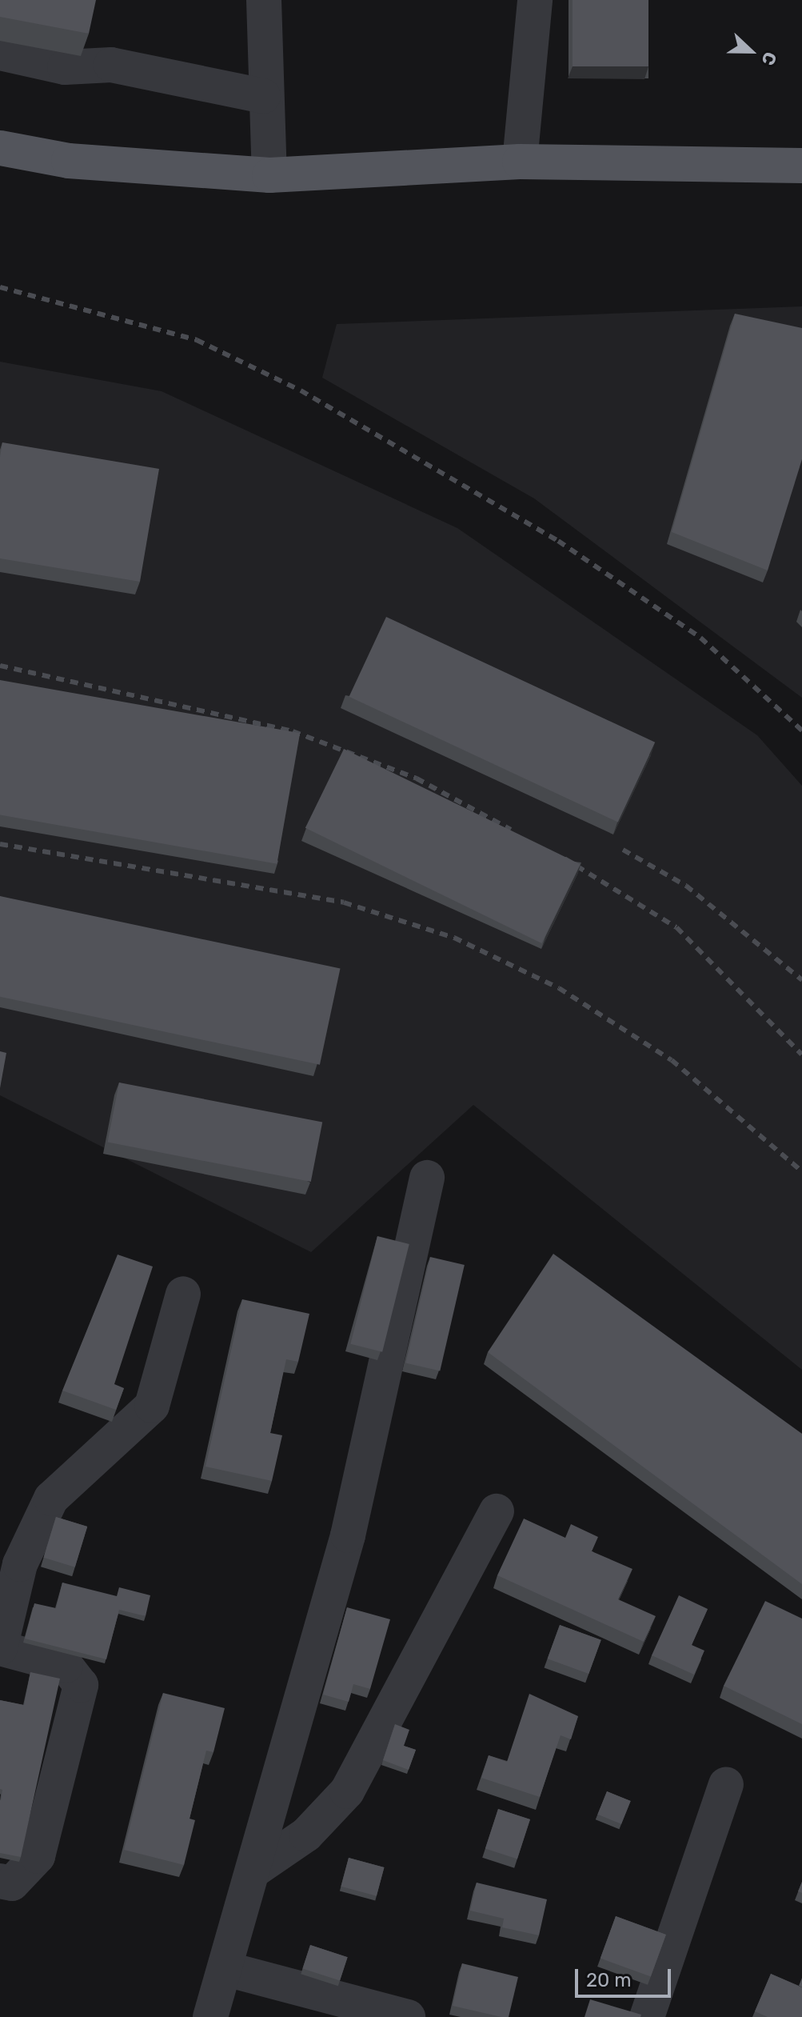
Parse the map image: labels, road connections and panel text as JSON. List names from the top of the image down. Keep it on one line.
{"scale_bar":"20 m","north":"right"}
